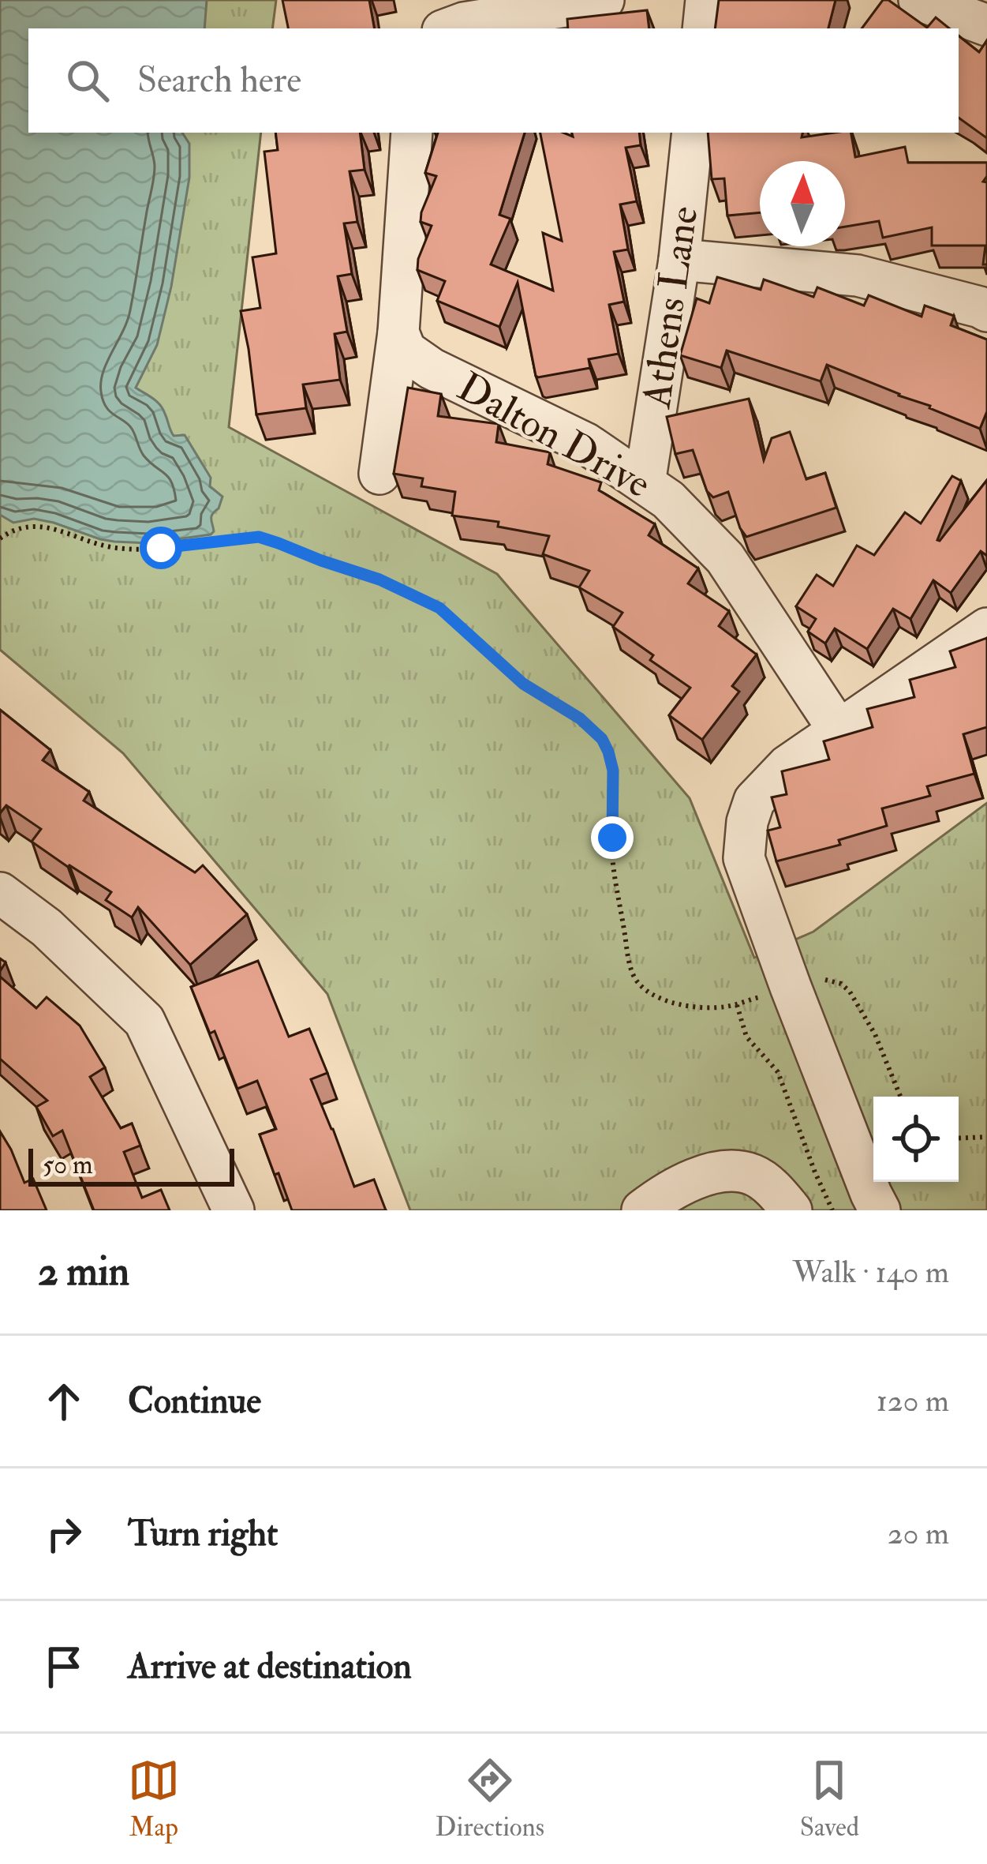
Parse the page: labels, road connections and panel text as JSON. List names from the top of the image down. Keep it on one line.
{"streets":{"street":["Athens Lane","Dalton Drive"]},"crossings":[["Athens Lane","Dalton Drive"]],"scale_bar":"50 m","north":"top","page":{"search":"Search here","scale":"50 m","heading":["2 min","Walk · 140 m"],"list":[["Continue","120 m"],["Turn right","20 m"],"Arrive at destination"],"nav":["Map","Directions","Saved"]}}
